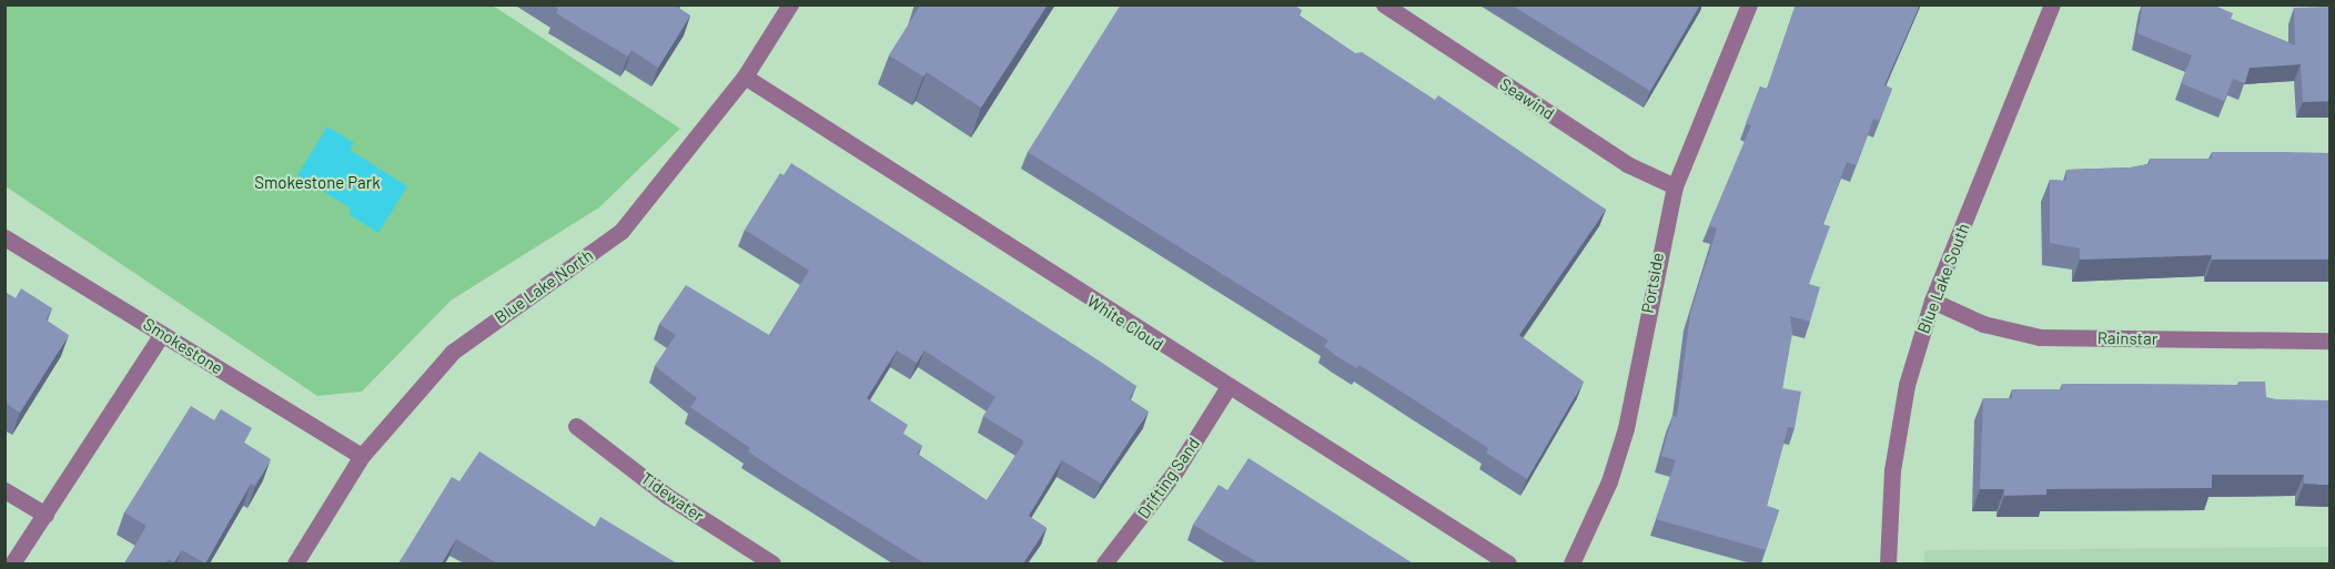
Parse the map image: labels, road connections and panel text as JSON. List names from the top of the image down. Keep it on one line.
{"streets":{"street":["Seawind","Blue Lake South","Portside","Blue Lake North","White Cloud","Rainstar","Smokestone","Drifting Sand","Tidewater"]},"crossings":[["Seawind","Portside"],["Blue Lake South","Rainstar"],["Blue Lake North","White Cloud"],["Blue Lake North","Smokestone"],["White Cloud","Drifting Sand"]],"parks":["Smokestone Park"]}
